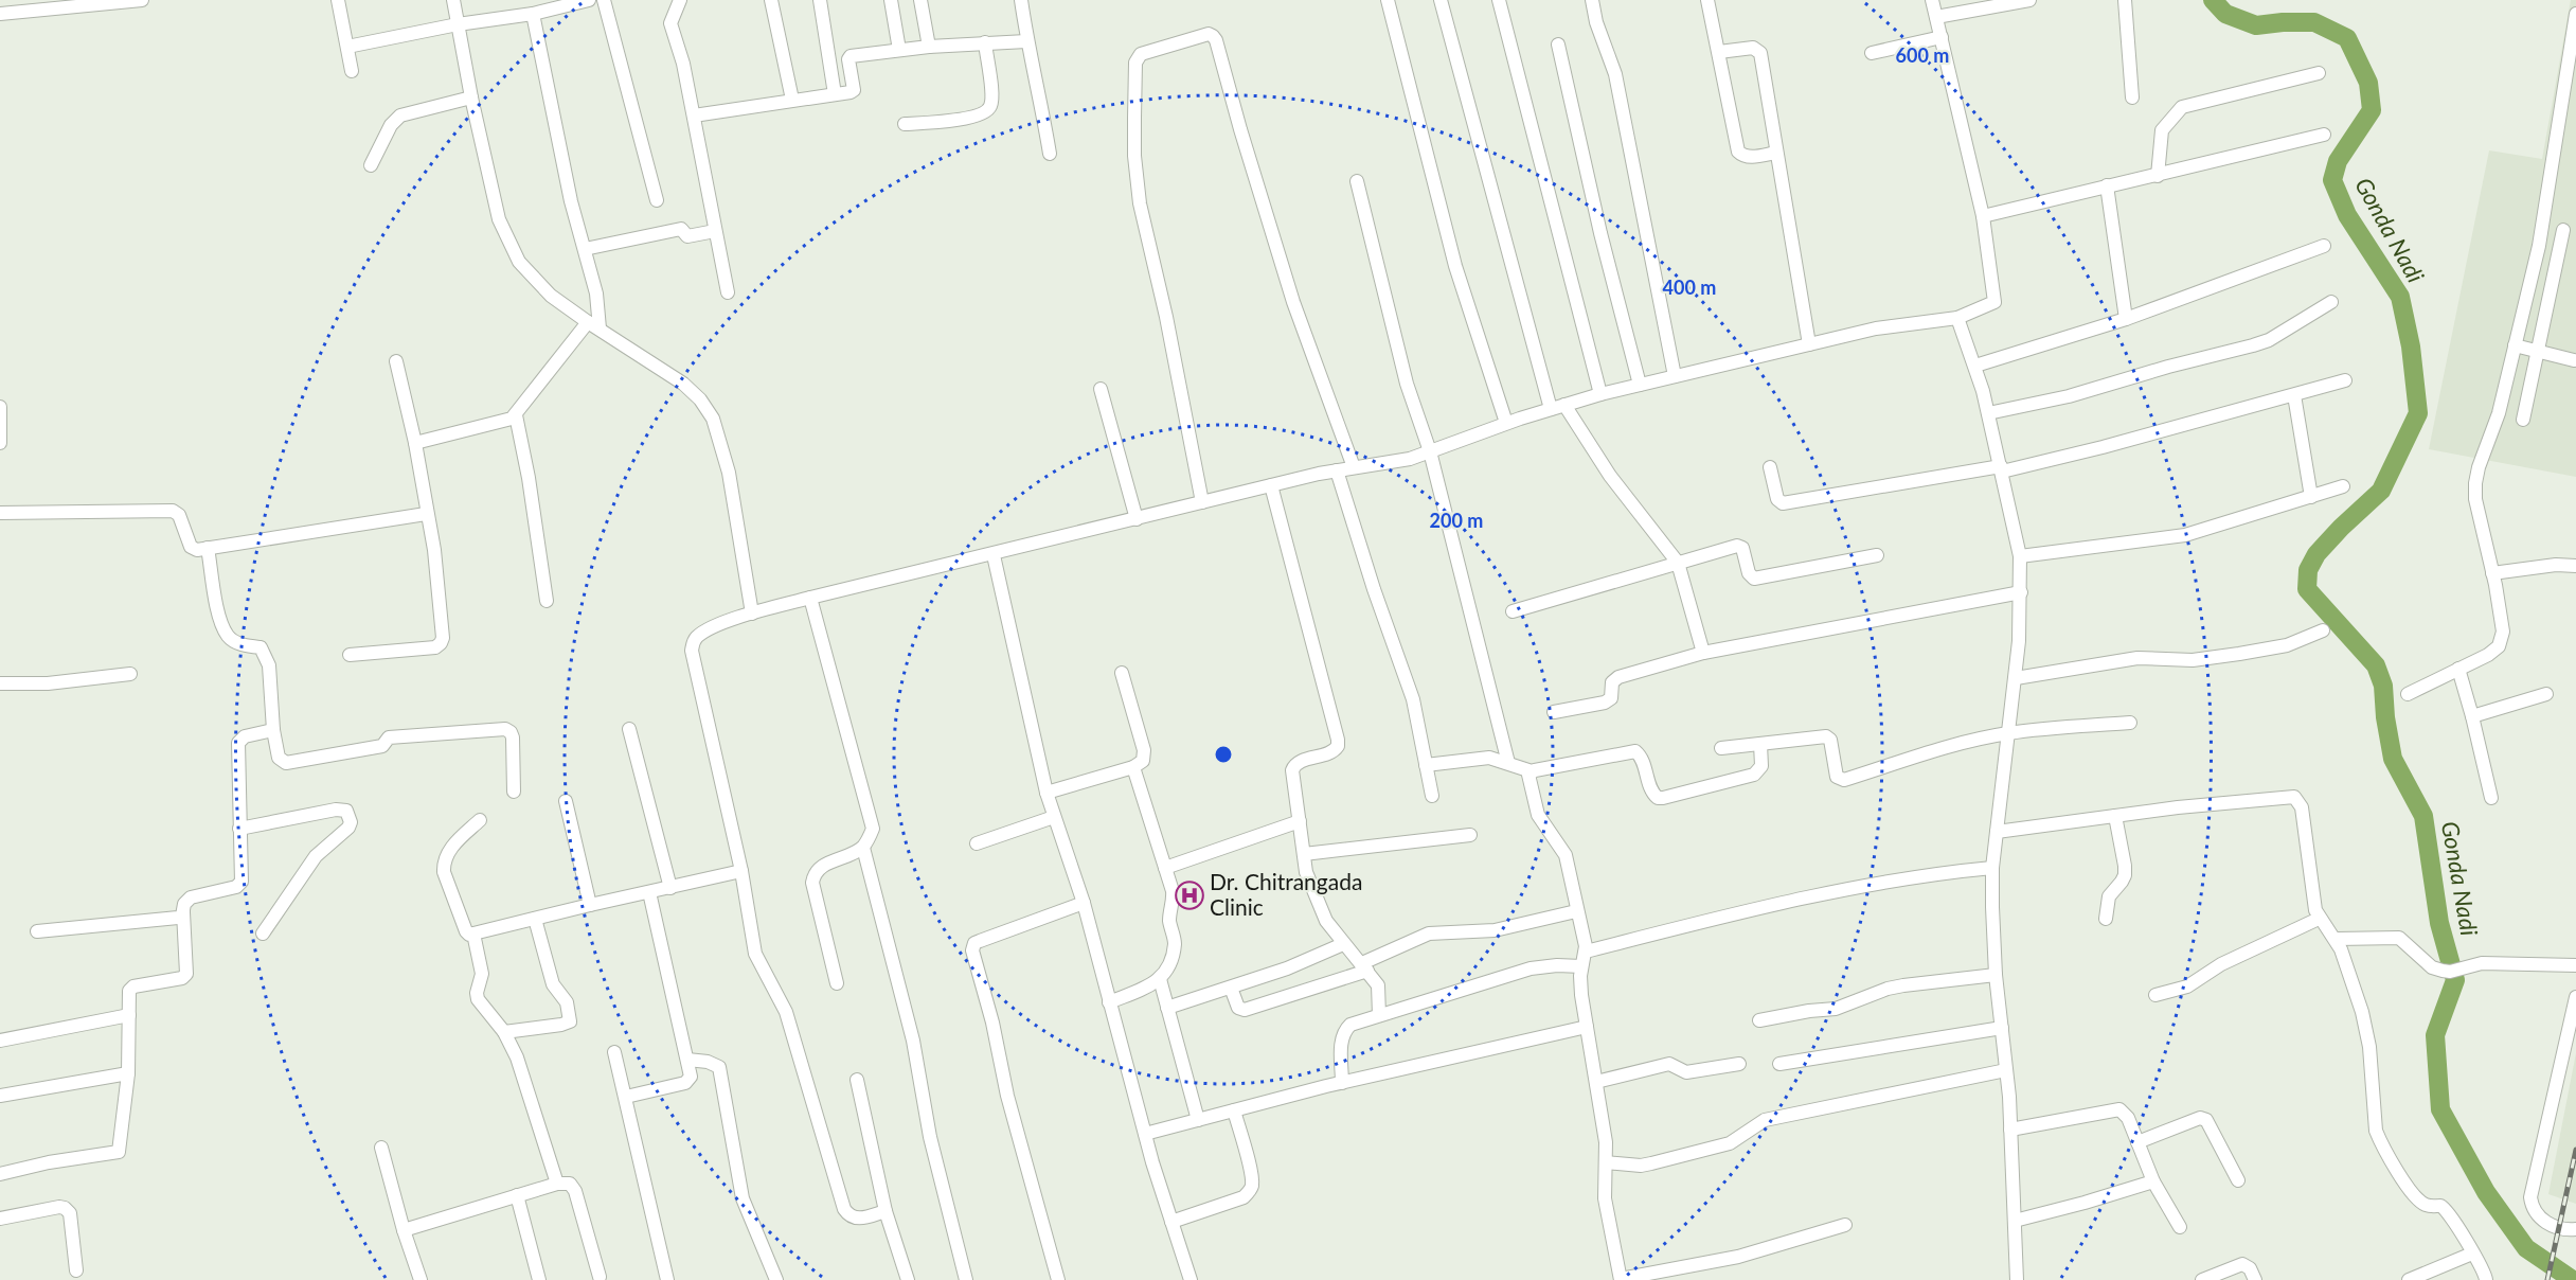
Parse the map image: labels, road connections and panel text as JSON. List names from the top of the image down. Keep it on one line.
{"water":["Gonda Nadi"],"places":{"hospital":["Dr. Chitrangada Clinic"]},"rings":["600 m","400 m","200 m"]}
